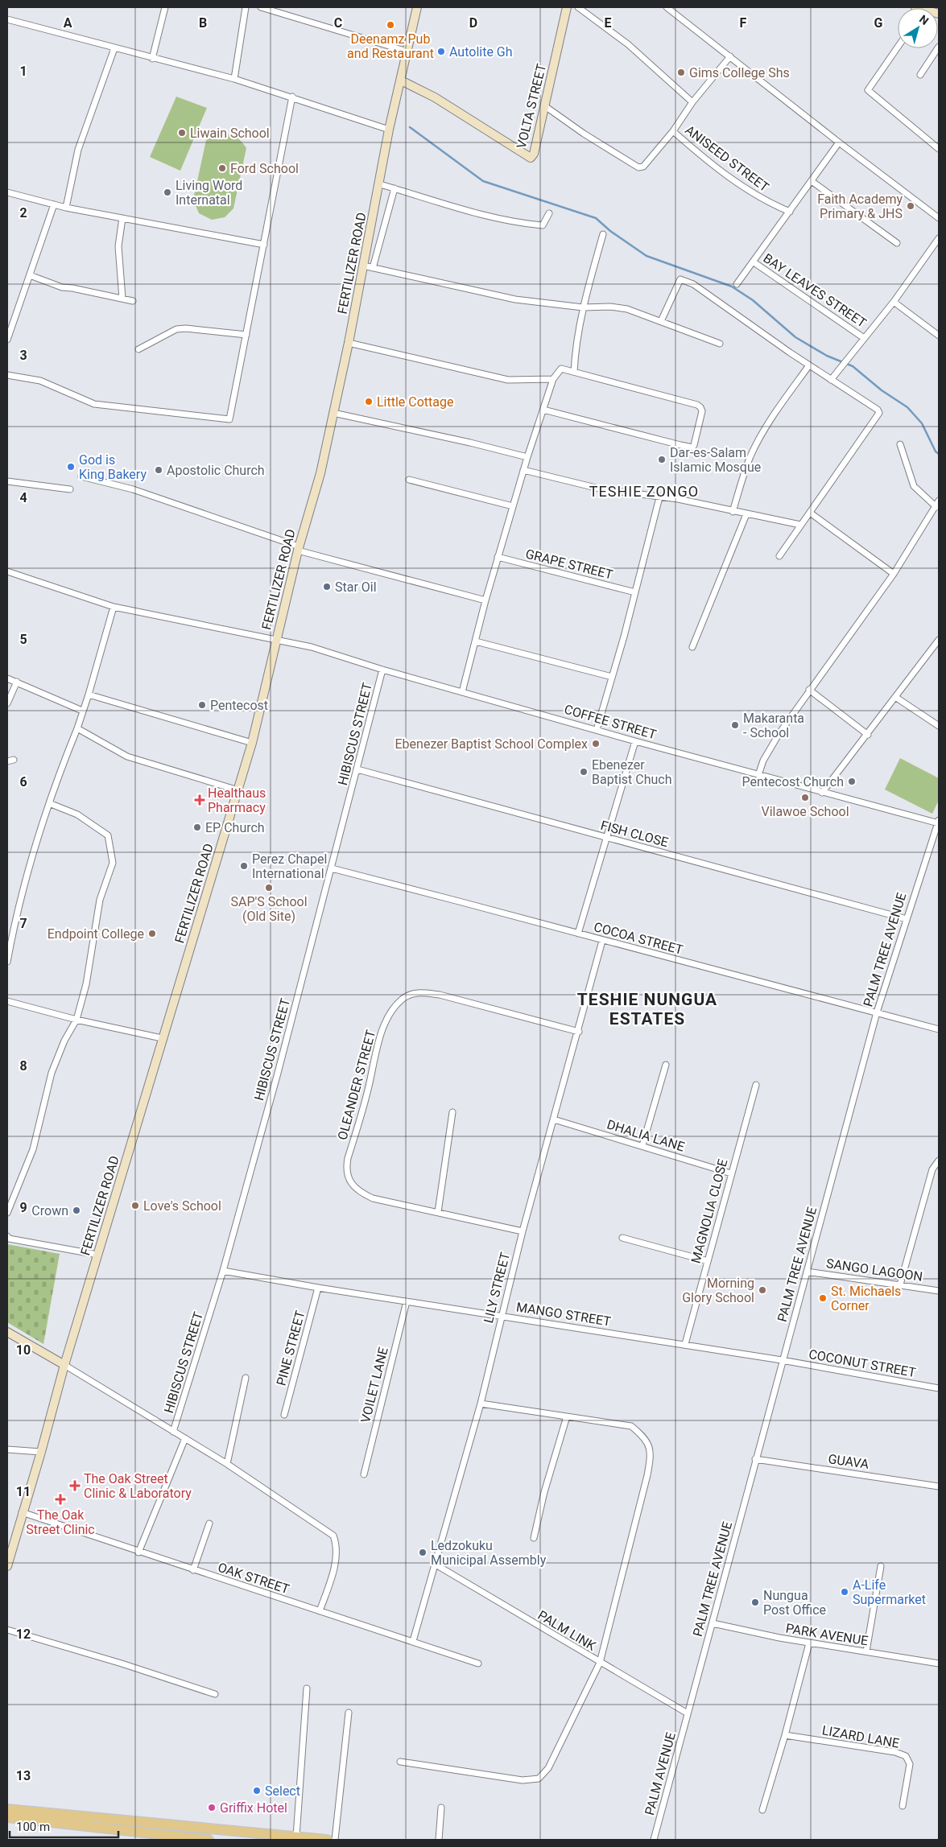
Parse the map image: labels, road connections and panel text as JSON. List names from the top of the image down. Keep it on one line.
{"streets":{"street":["VOLTA STREET","ANISEED STREET","FERTILIZER ROAD","BAY LEAVES STREET","GRAPE STREET","COFFEE STREET","HIBISCUS STREET","FISH CLOSE","COCOA STREET","PALM TREE AVENUE","OLEANDER STREET","DHALIA LANE","MAGNOLIA CLOSE","SANGO LAGOON","LILY STREET","MANGO STREET","PINE STREET","COCONUT STREET","VOILET LANE","GUAVA","OAK STREET","PALM LINK","PARK AVENUE","LIZARD LANE","PALM AVENUE"]},"crossings":[["VOLTA STREET","FERTILIZER ROAD"],["FERTILIZER ROAD","COFFEE STREET"],["FERTILIZER ROAD","OAK STREET"],["COFFEE STREET","HIBISCUS STREET"],["COFFEE STREET","PALM TREE AVENUE"],["HIBISCUS STREET","FISH CLOSE"],["HIBISCUS STREET","COCOA STREET"],["HIBISCUS STREET","MANGO STREET"],["FISH CLOSE","PALM TREE AVENUE"],["COCOA STREET","PALM TREE AVENUE"],["COCOA STREET","LILY STREET"],["PALM TREE AVENUE","SANGO LAGOON"],["PALM TREE AVENUE","MANGO STREET"],["PALM TREE AVENUE","COCONUT STREET"],["PALM TREE AVENUE","GUAVA"],["PALM TREE AVENUE","PALM LINK"],["PALM TREE AVENUE","PARK AVENUE"],["PALM TREE AVENUE","PALM AVENUE"],["OLEANDER STREET","LILY STREET"],["DHALIA LANE","MAGNOLIA CLOSE"],["DHALIA LANE","LILY STREET"],["MAGNOLIA CLOSE","MANGO STREET"],["LILY STREET","MANGO STREET"],["LILY STREET","OAK STREET"],["LILY STREET","PALM LINK"],["MANGO STREET","PINE STREET"],["MANGO STREET","COCONUT STREET"],["MANGO STREET","VOILET LANE"],["PALM LINK","PALM AVENUE"]],"districts":["TESHIE ZONGO","TESHIE NUNGUA ESTATES"],"places":{"other":["Deenamz Pub and Restaurant","Autolite Gh","Gims College Shs","Liwain School","Ford School","Living Word Internatal","Faith Academy Primary & JHS","Little Cottage","Dar-es-Salam Islamic Mosque","God is King Bakery","Apostolic Church","Star Oil","Pentecost","Makaranta - School","Ebenezer Baptist School Complex","Ebenezer Baptist Chuch","Pentecost Church","Vilawoe School","EP Church","Perez Chapel International","SAP'S School (Old Site)","Endpoint College","Love's School","Crown","Morning Glory School","St. Michaels Corner","Ledzokuku Municipal Assembly","A-Life Supermarket","Nungua Post Office","Select","Griffix Hotel"],"health":["Healthaus Pharmacy","The Oak Street Clinic & Laboratory","The Oak Street Clinic"]},"scale_bar":"100 m","north":"top right","grid":{"columns":["A","B","C","D","E","F","G"],"rows":["1","2","3","4","5","6","7","8","9","10","11","12","13"]}}
